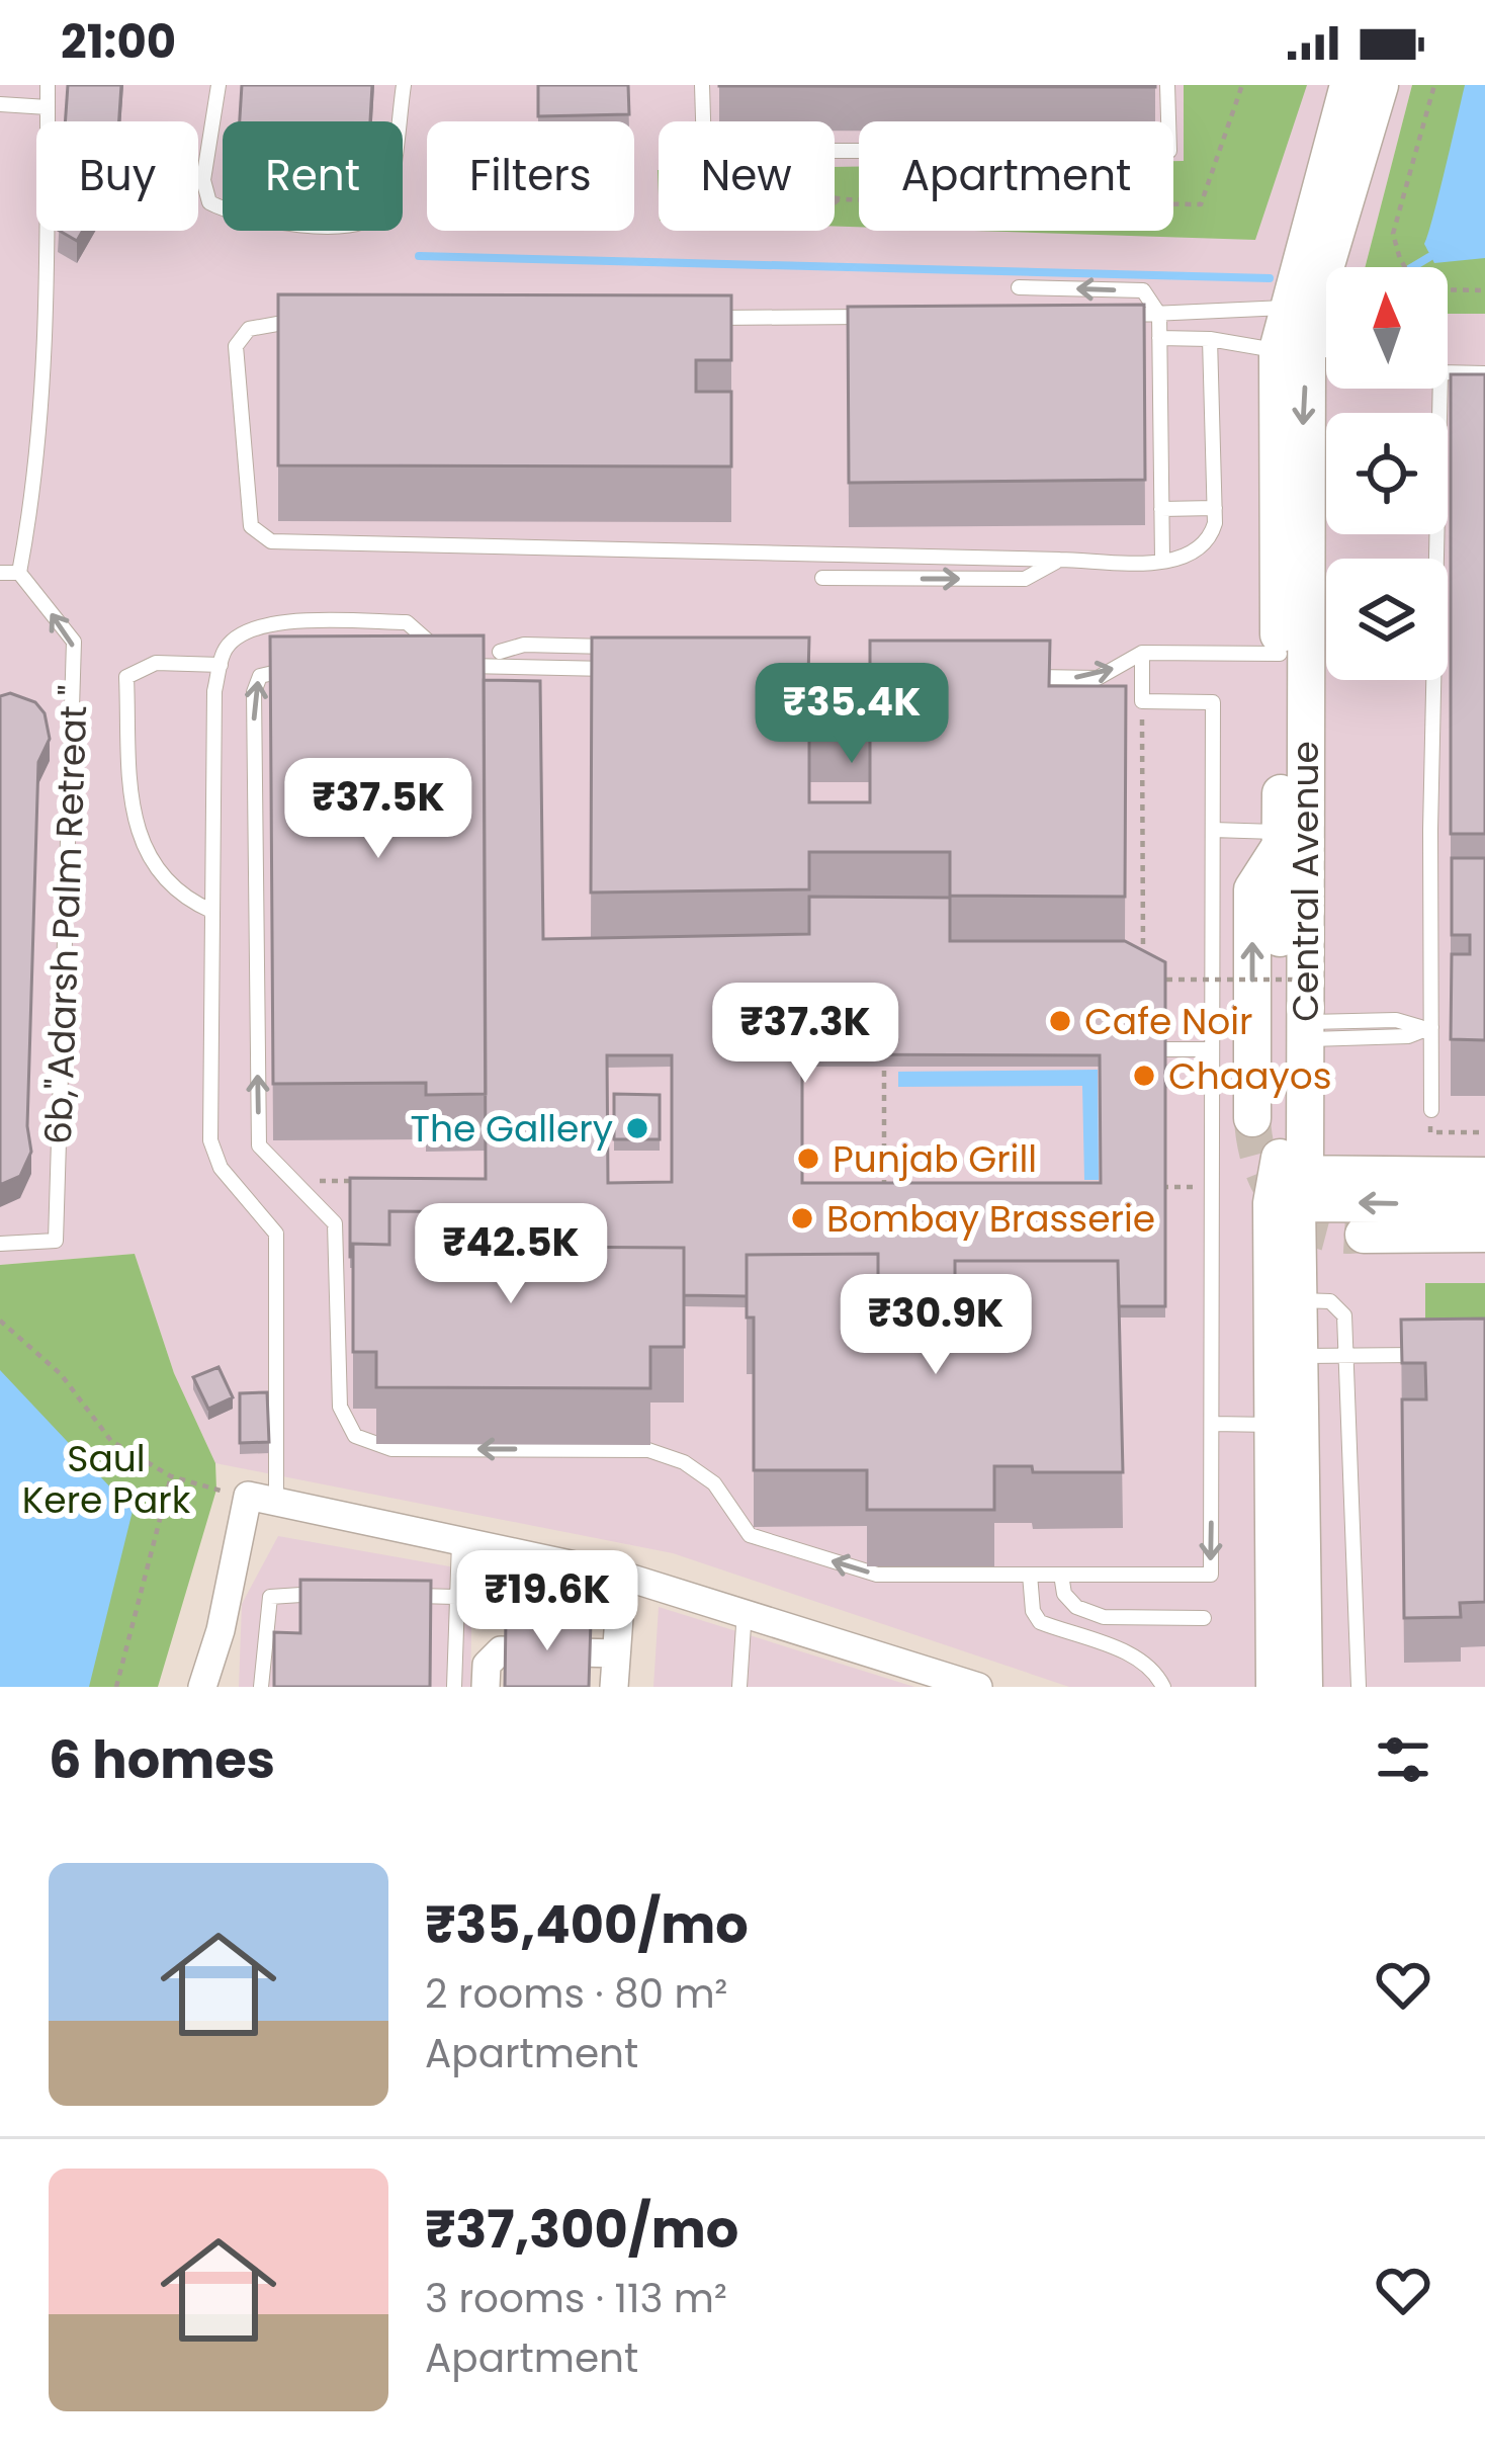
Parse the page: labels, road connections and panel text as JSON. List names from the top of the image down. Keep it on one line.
{"streets":{"street":["Central Avenue"],"lane":["6b,\"Adarsh Palm Retreat \""]},"one_way":["6b,\"Adarsh Palm Retreat \""],"parks":["Saul Kere Park"],"places":["Cafe Noir","Chaayos","The Gallery","Punjab Grill","Bombay Brasserie"],"north":"top","page":{"status":"21:00","chip":["Buy","Rent","Filters","New","Apartment"],"price":["₹35.4K","₹37.5K","₹37.3K","₹42.5K","₹30.9K","₹19.6K"],"heading":"6 homes","list":[{"name":"₹35,400/mo","note":"2 rooms · 80 m² · Apartment"},{"name":"₹37,300/mo","note":"3 rooms · 113 m² · Apartment"}]}}
